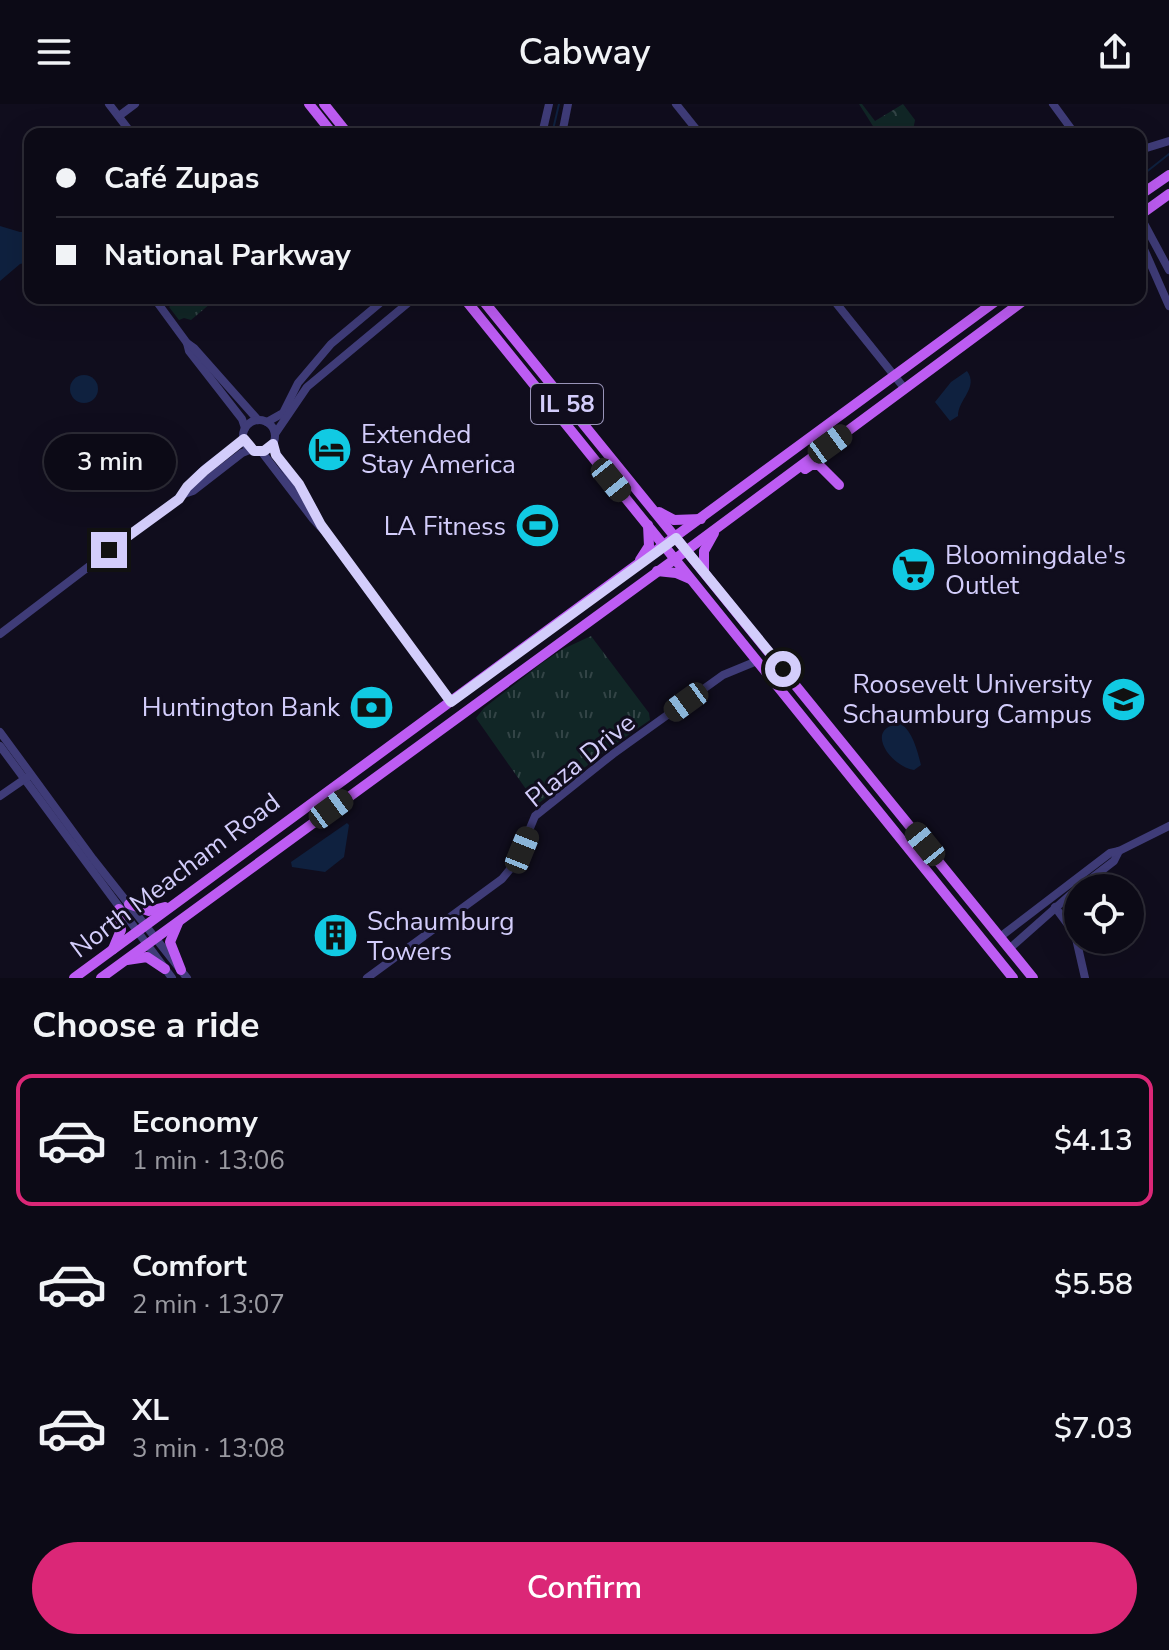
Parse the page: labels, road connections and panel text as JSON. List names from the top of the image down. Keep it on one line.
{"streets":{"main road":["IL 58","North Meacham Road"],"street":["Plaza Drive"]},"crossings":[["IL 58","Plaza Drive"],["IL 58","North Meacham Road"]],"places":{"hotel":["Extended Stay America"],"sports":["LA Fitness"],"supermarket":["Bloomingdale's Outlet"],"school or university":["Roosevelt University Schaumburg Campus"],"bank":["Huntington Bank"],"building":["Schaumburg Towers"]},"page":{"header":"Cabway","banner":["Café Zupas","National Parkway"],"bubble":"3 min","heading":"Choose a ride","list":[{"name":"Economy","note":"1 min · 13:06","value":"$4.13"},{"name":"Comfort","note":"2 min · 13:07","value":"$5.58"},{"name":"XL","note":"3 min · 13:08","value":"$7.03"}],"buttons":"Confirm"}}
